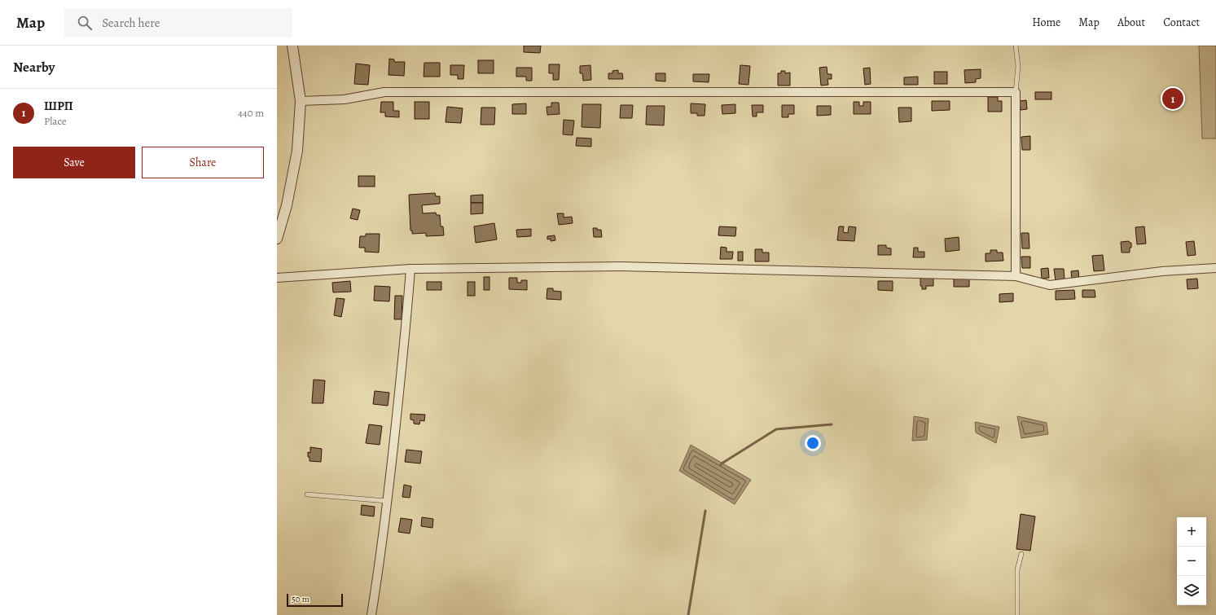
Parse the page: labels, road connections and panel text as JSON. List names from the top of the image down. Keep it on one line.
{"scale_bar":"50 m","page":{"header":"Map","search":"Search here","nav":["Home","Map","About","Contact"],"heading":"Nearby","pins":"1","list":[{"mark":"1","name":"ШРП","note":"Place","value":"440 m"}],"buttons":["Save","Share"],"map_buttons":["+","−"],"scale":"50 m"}}
